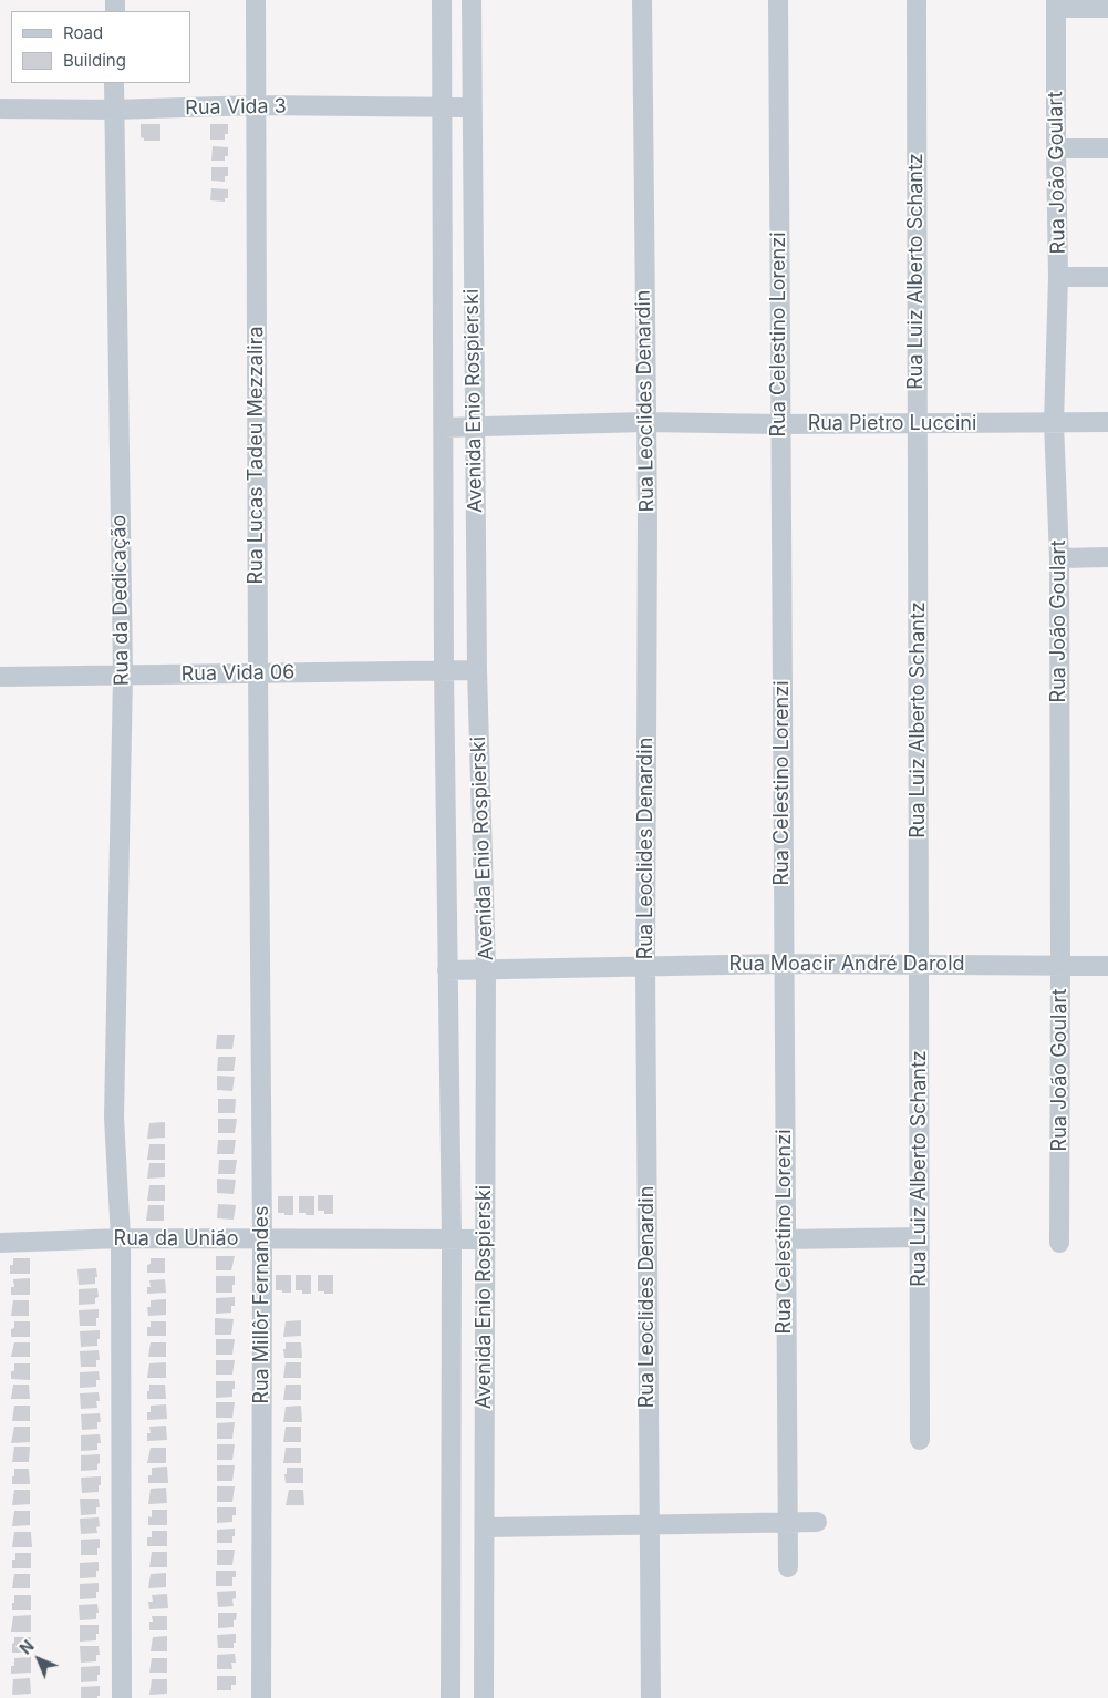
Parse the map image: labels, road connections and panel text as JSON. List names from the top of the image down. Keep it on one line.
{"streets":{"street":["Rua Vida 3","Rua João Goulart","Rua Luiz Alberto Schantz","Rua Celestino Lorenzi","Avenida Enio Rospierski","Rua Leoclides Denardin","Rua Pietro Luccini","Rua Lucas Tadeu Mezzalira","Rua da Dedicação","Rua Vida 06","Rua Moacir André Darold","Rua da União","Rua Millôr Fernandes"]},"crossings":[["Rua Vida 3","Avenida Enio Rospierski"],["Rua Vida 3","Rua Lucas Tadeu Mezzalira"],["Rua Vida 3","Rua da Dedicação"],["Rua João Goulart","Rua Pietro Luccini"],["Rua João Goulart","Rua Moacir André Darold"],["Rua Luiz Alberto Schantz","Rua Pietro Luccini"],["Rua Luiz Alberto Schantz","Rua Moacir André Darold"],["Rua Celestino Lorenzi","Rua Pietro Luccini"],["Rua Celestino Lorenzi","Rua Moacir André Darold"],["Avenida Enio Rospierski","Rua Pietro Luccini"],["Avenida Enio Rospierski","Rua Vida 06"],["Avenida Enio Rospierski","Rua Moacir André Darold"],["Avenida Enio Rospierski","Rua da União"],["Rua Leoclides Denardin","Rua Pietro Luccini"],["Rua Leoclides Denardin","Rua Moacir André Darold"],["Rua Lucas Tadeu Mezzalira","Rua Vida 06"],["Rua Lucas Tadeu Mezzalira","Rua Millôr Fernandes"],["Rua da Dedicação","Rua Vida 06"],["Rua da Dedicação","Rua da União"],["Rua da União","Rua Millôr Fernandes"]],"legend":["Road","Building"],"north":"top left"}
